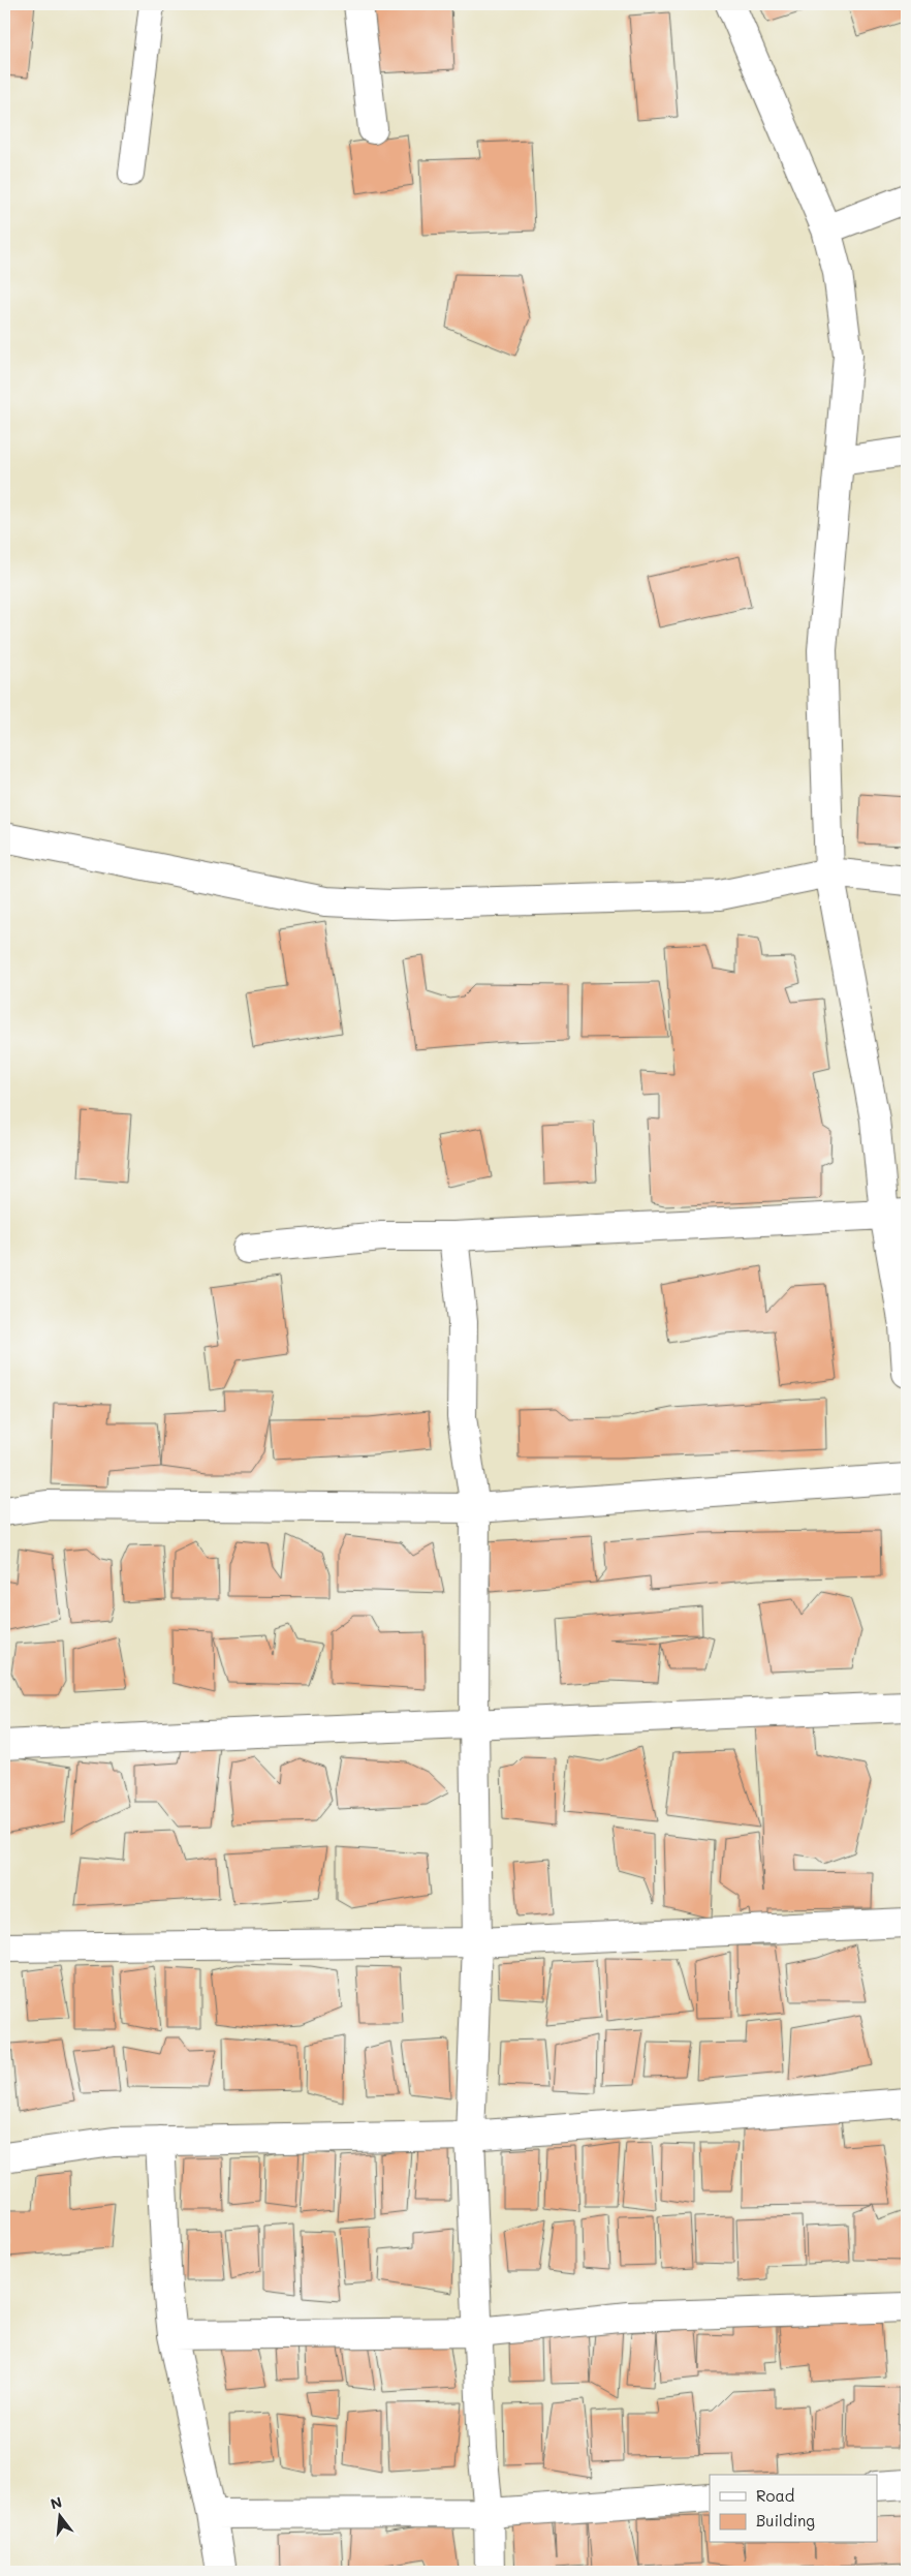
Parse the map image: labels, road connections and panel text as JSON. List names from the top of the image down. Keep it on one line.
{"legend":["Road","Building"],"north":"top"}
